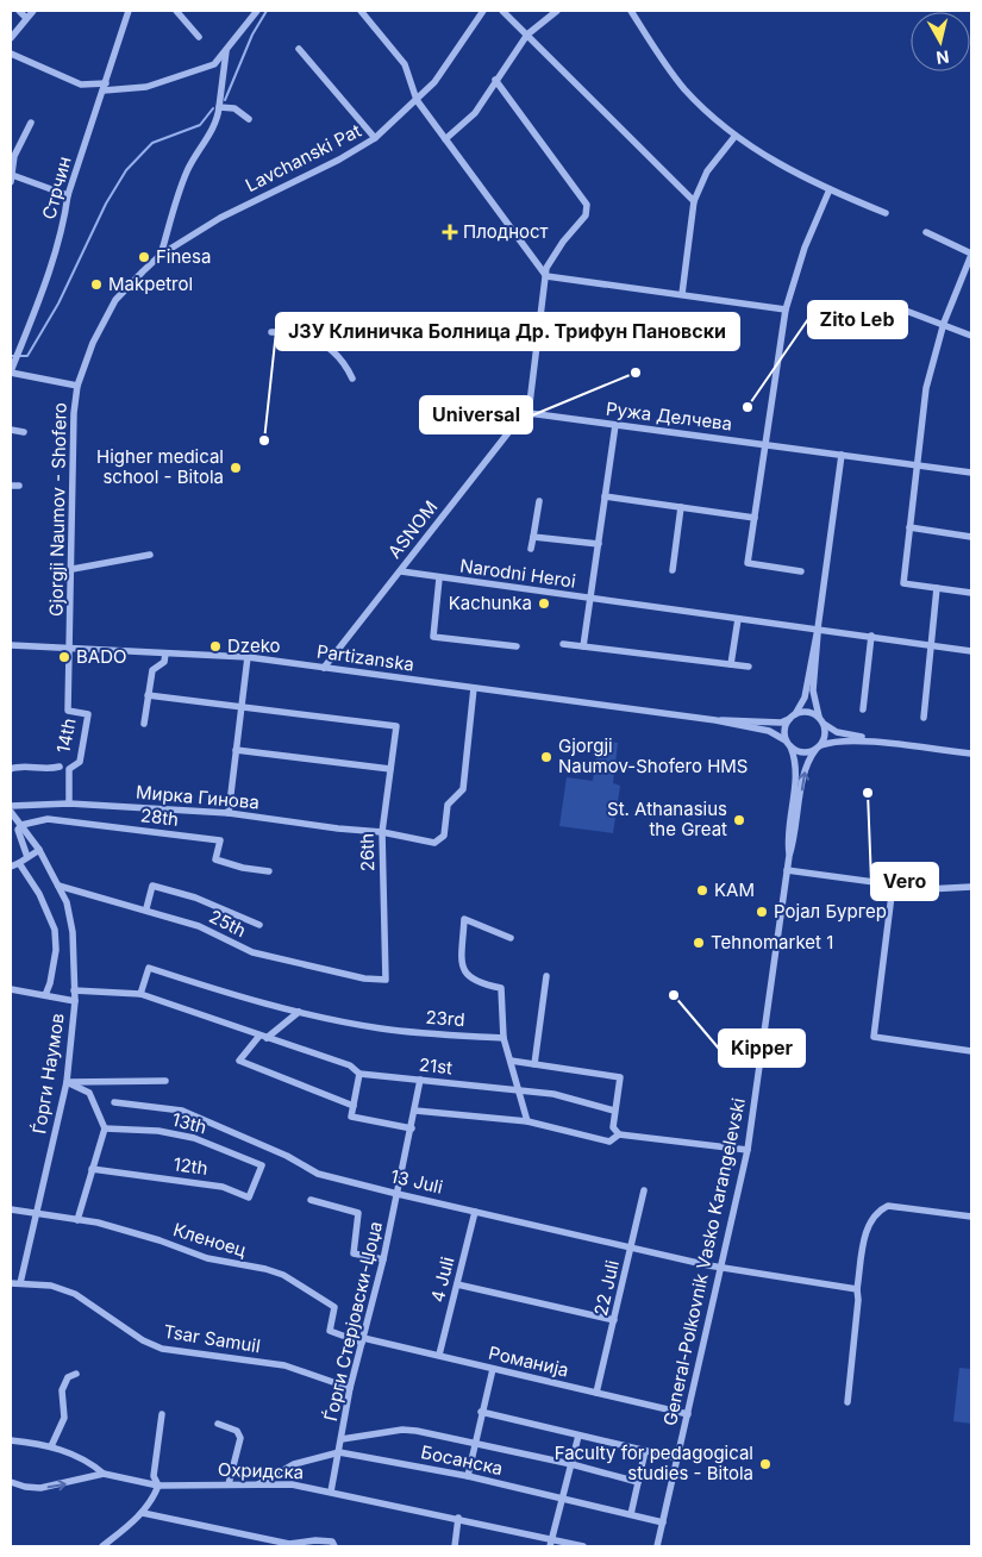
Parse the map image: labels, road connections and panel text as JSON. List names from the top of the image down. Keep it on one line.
{"streets":{"street":["Lavchanski Pat","Стрчин","Ружа Делчева","Gjorgji Naumov - Shofero","ASNOM","Narodni Heroi","Partizanska","14th","Мирка Гинова","28th","26th","25th","23rd","21st","Ѓорги Наумов","13th","12th","13 Juli","Кленоец","General-Polkovnik Vasko Karangelevski","4 Juli","22 Juli","Ѓорги Стерјовски-Џоџа","Tsar Samuil","Романија","Босанска","Охридска"]},"crossings":[["Lavchanski Pat","Gjorgji Naumov - Shofero"],["Ружа Делчева","ASNOM"],["Ружа Делчева","General-Polkovnik Vasko Karangelevski"],["Gjorgji Naumov - Shofero","Partizanska"],["Gjorgji Naumov - Shofero","14th"],["ASNOM","Narodni Heroi"],["ASNOM","Partizanska"],["Narodni Heroi","General-Polkovnik Vasko Karangelevski"],["Partizanska","14th"],["Partizanska","Мирка Гинова"],["Partizanska","General-Polkovnik Vasko Karangelevski"],["14th","Мирка Гинова"],["Мирка Гинова","26th"],["28th","Ѓорги Наумов"],["26th","25th"],["25th","Ѓорги Наумов"],["23rd","21st"],["21st","Ѓорги Наумов"],["21st","Ѓорги Стерјовски-Џоџа"],["Ѓорги Наумов","Кленоец"],["Ѓорги Наумов","Tsar Samuil"],["13th","12th"],["13 Juli","General-Polkovnik Vasko Karangelevski"],["13 Juli","4 Juli"],["13 Juli","22 Juli"],["13 Juli","Ѓорги Стерјовски-Џоџа"],["Кленоец","Ѓорги Стерјовски-Џоџа"],["Кленоец","Романија"],["General-Polkovnik Vasko Karangelevski","Романија"],["General-Polkovnik Vasko Karangelevski","Босанска"],["4 Juli","Романија"],["22 Juli","Романија"],["Ѓорги Стерјовски-Џоџа","Tsar Samuil"],["Ѓорги Стерјовски-Џоџа","Романија"],["Ѓорги Стерјовски-Џоџа","Босанска"],["Ѓорги Стерјовски-Џоџа","Охридска"],["Босанска","Охридска"]],"places":{"health":["Плодност"],"other":["Finesa","Makpetrol","Universal","Zito Leb","ЈЗУ Клиничка Болница Др. Трифун Пановски","Higher medical school - Bitola","Kachunka","Dzeko","BADO","Gjorgji Naumov-Shofero HMS","Vero","St. Athanasius the Great","KAM","Ројал Бургер","Tehnomarket 1","Kipper","Faculty for pedagogical studies - Bitola"]},"north":"bottom"}
